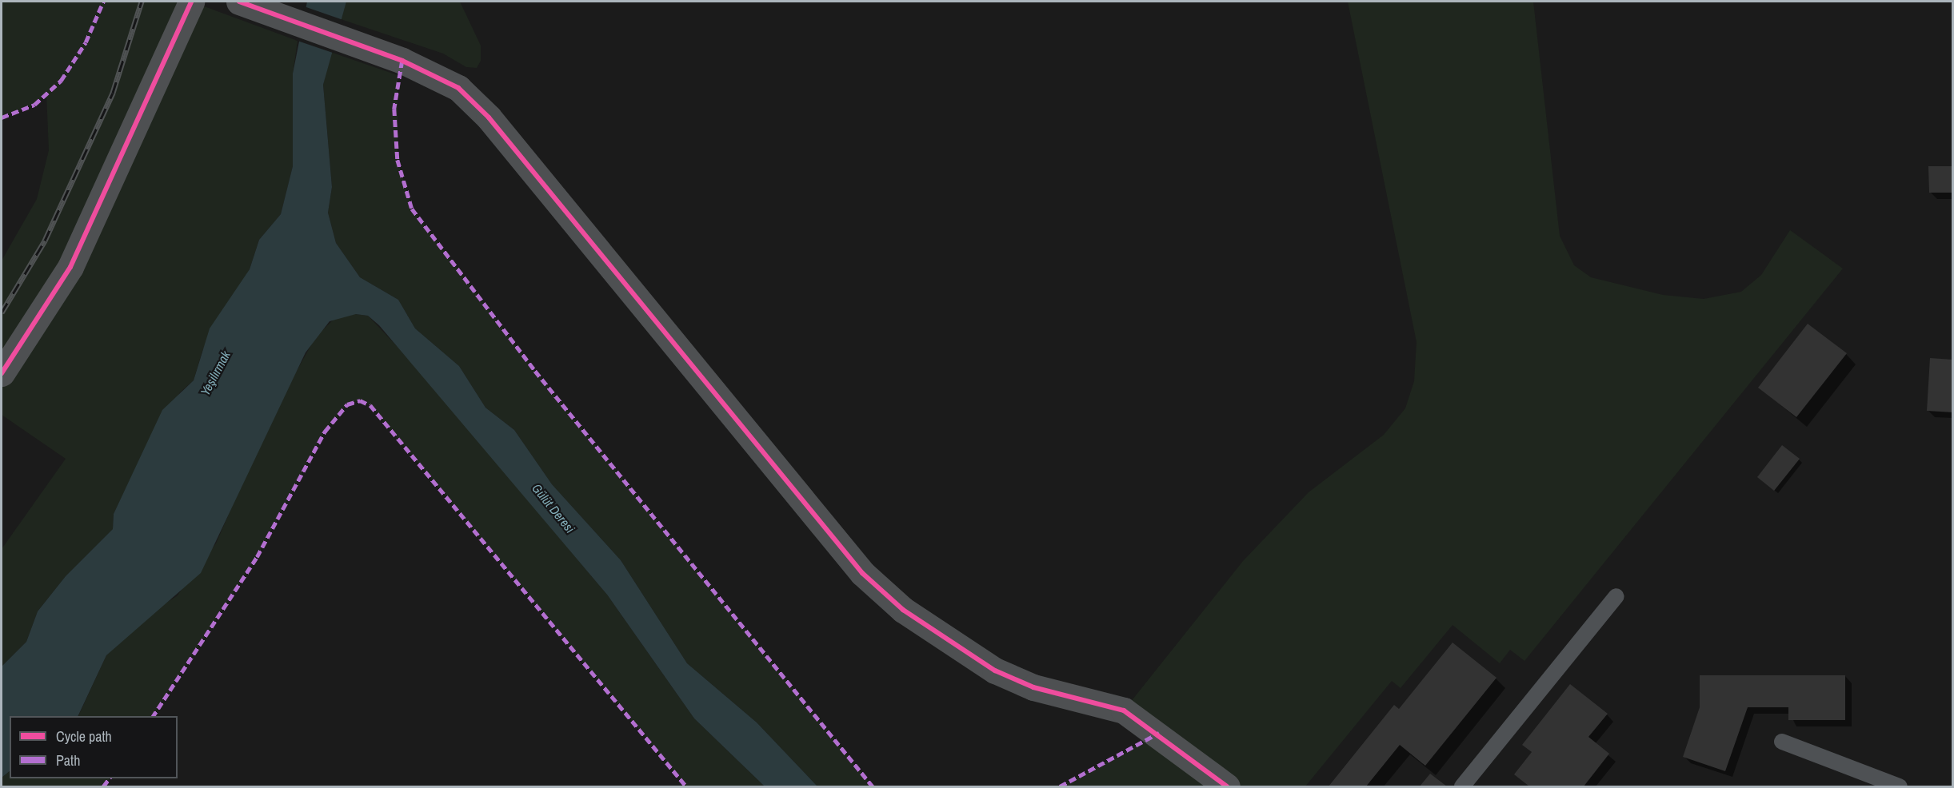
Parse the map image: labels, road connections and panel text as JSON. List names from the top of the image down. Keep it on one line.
{"water":["Yeşilırmak","Gülüt Deresi"],"legend":["Cycle path","Path"]}
